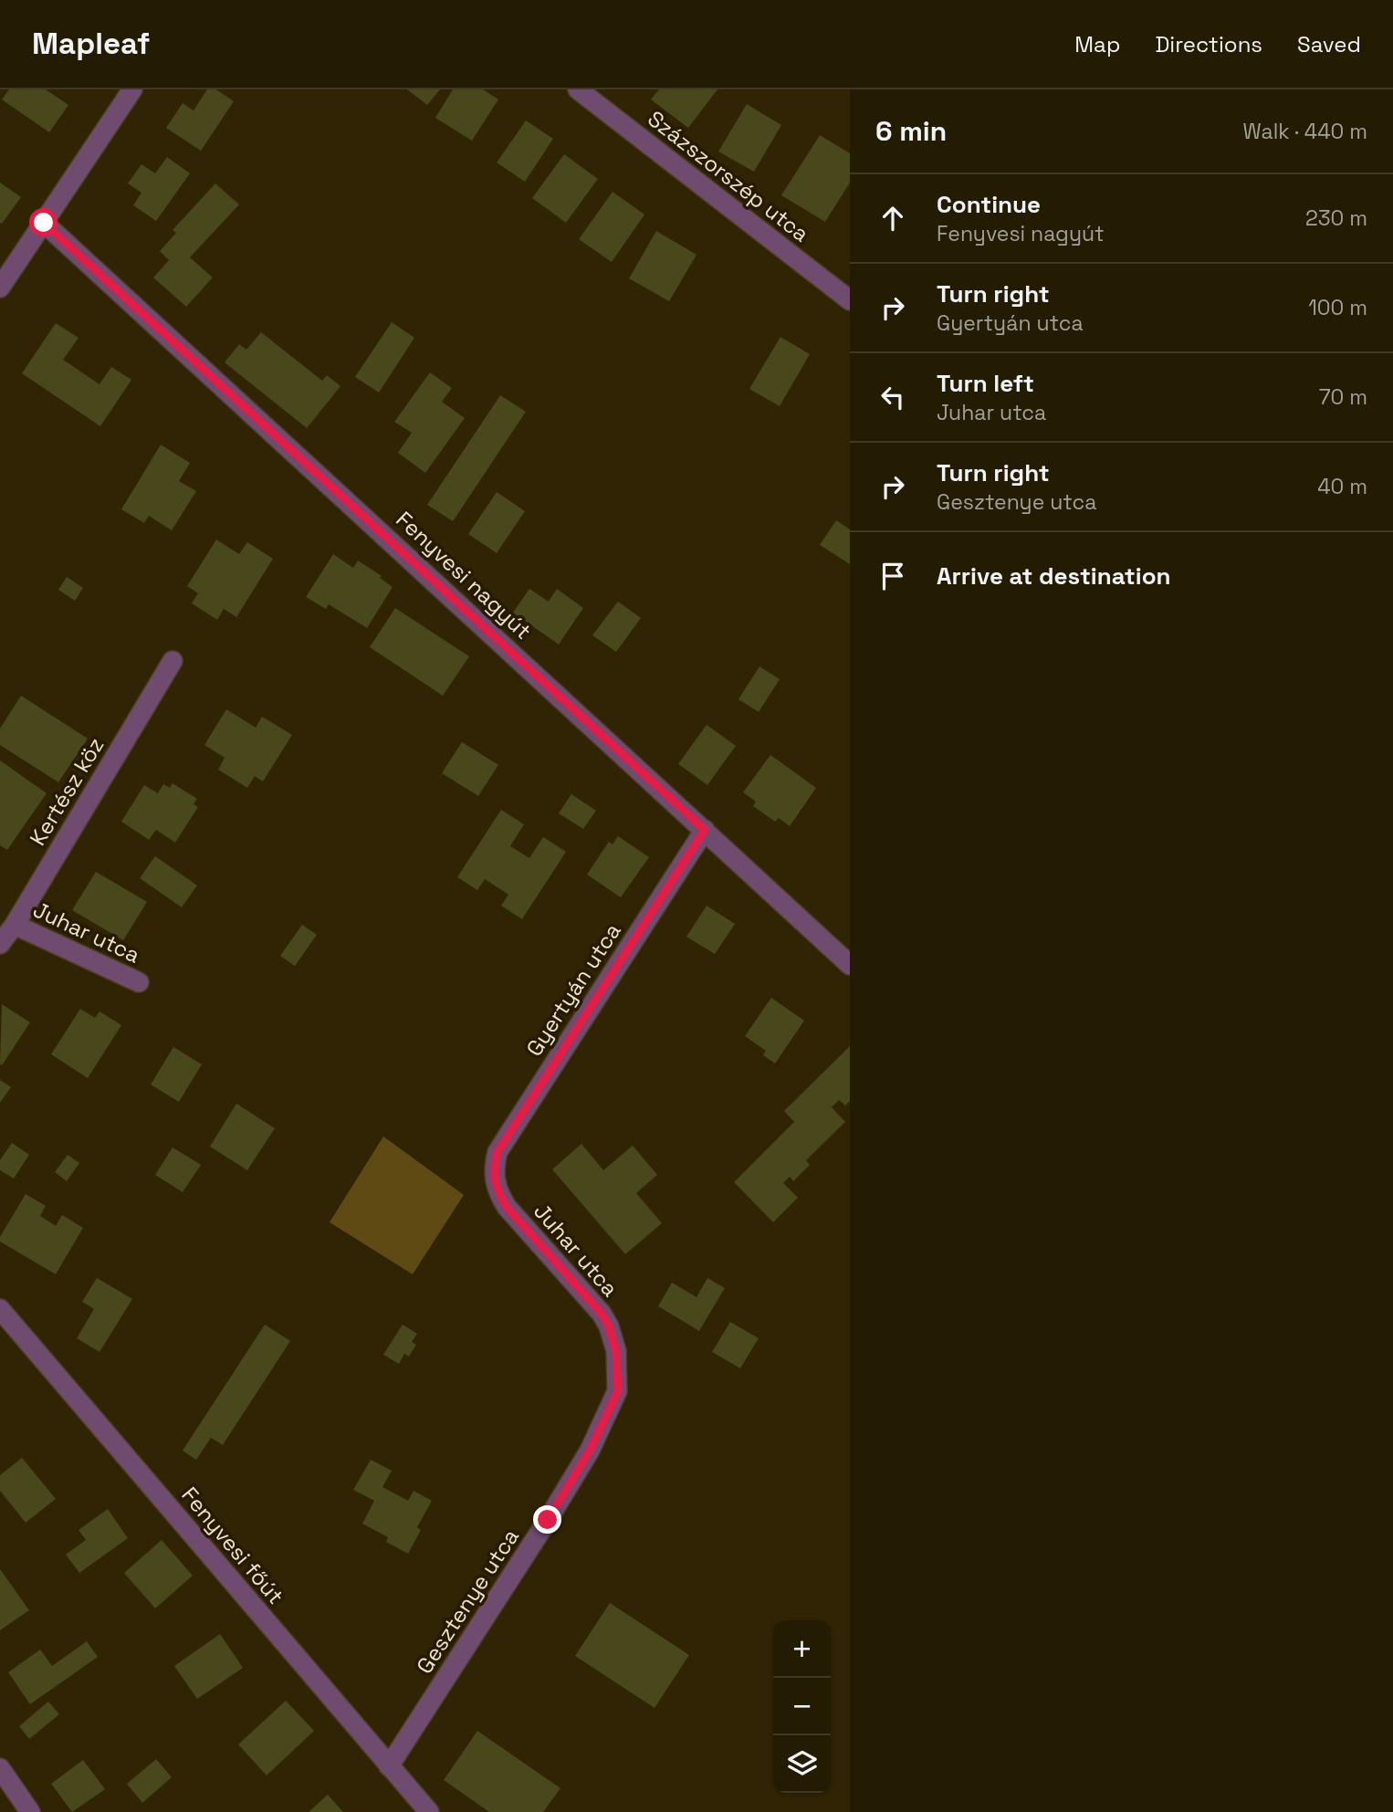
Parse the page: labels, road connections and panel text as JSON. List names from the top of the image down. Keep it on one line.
{"streets":{"street":["Százszorszép utca","Fenyvesi nagyút","Kertész köz","Juhar utca","Gyertyán utca","Fenyvesi főút","Gesztenye utca"]},"crossings":[["Fenyvesi nagyút","Gyertyán utca"],["Kertész köz","Juhar utca"],["Juhar utca","Gyertyán utca"],["Juhar utca","Gesztenye utca"],["Fenyvesi főút","Gesztenye utca"]],"page":{"header":"Mapleaf","nav":["Map","Directions","Saved"],"heading":["6 min","Walk · 440 m"],"list":[["Continue","Fenyvesi nagyút","230 m"],["Turn right","Gyertyán utca","100 m"],["Turn left","Juhar utca","70 m"],["Turn right","Gesztenye utca","40 m"],"Arrive at destination"],"map_buttons":["+","−"]}}
